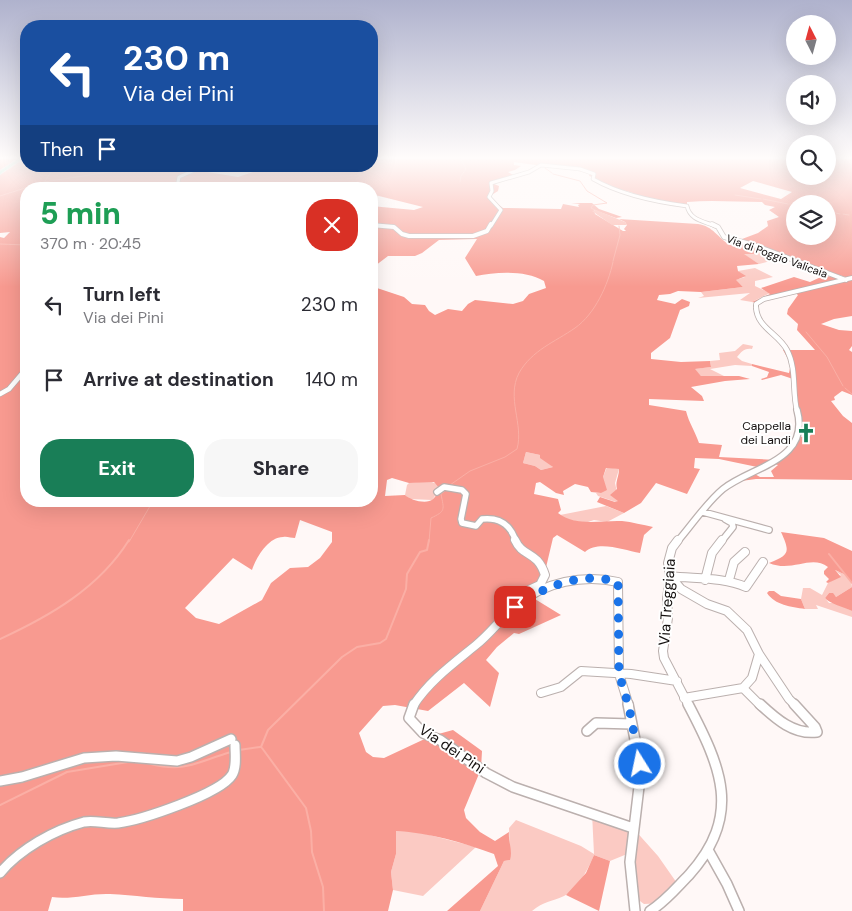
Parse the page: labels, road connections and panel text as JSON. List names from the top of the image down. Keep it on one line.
{"streets":{"street":["Via di Poggio Valicaia","Via Treggiaia","Via dei Pini"]},"crossings":[["Via di Poggio Valicaia","Via Treggiaia"]],"places":{"church":["Cappella dei Landi"]},"north":"top","page":{"turn":["230 m","Via dei Pini"],"then":"Then","heading":["5 min","370 m · 20:45"],"list":[{"name":"Turn left","note":"Via dei Pini","value":"230 m"},{"name":"Arrive at destination","value":"140 m"}],"buttons":["Exit","Share"]}}
